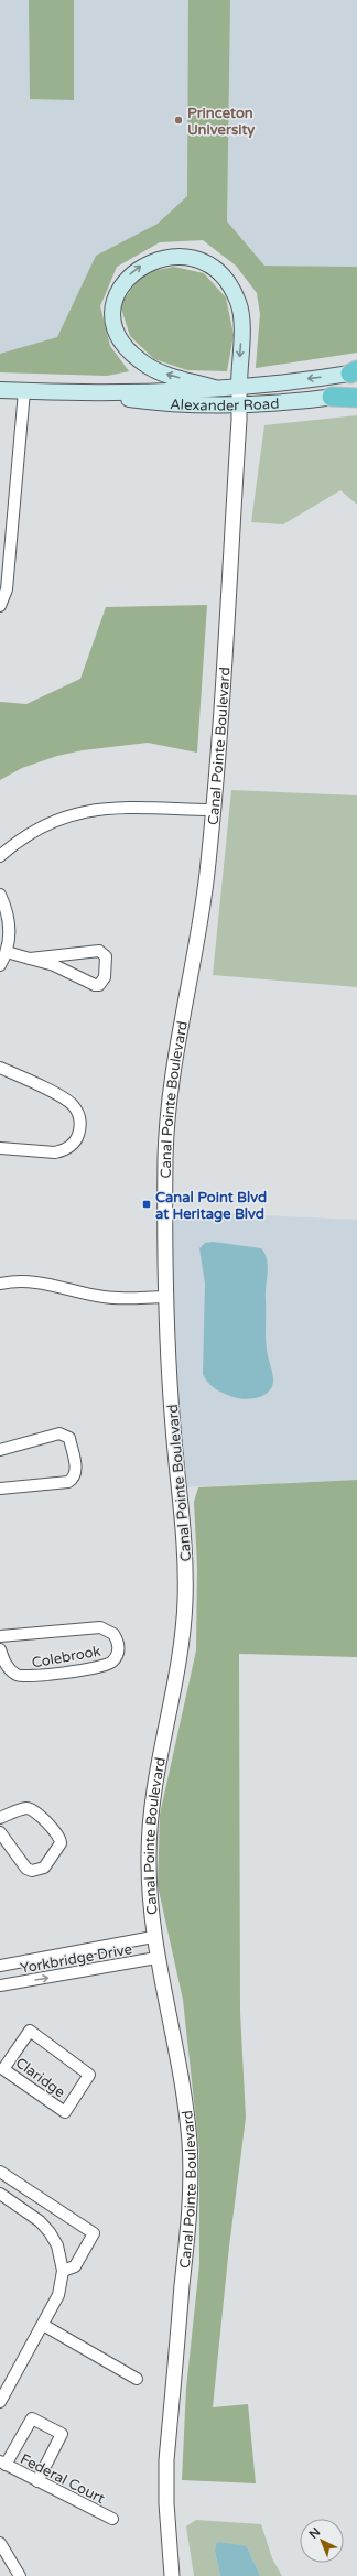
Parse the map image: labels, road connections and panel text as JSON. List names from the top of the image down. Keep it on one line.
{"streets":{"main road":["Alexander Road"],"street":["Canal Pointe Boulevard","Colebrook","Yorkbridge Drive","Claridge","Federal Court"]},"crossings":[["Alexander Road","Canal Pointe Boulevard"],["Canal Pointe Boulevard","Yorkbridge Drive"]],"places":{"other":["Princeton University"],"transit":["Canal Point Blvd at Heritage Blvd"]},"north":"top left"}
